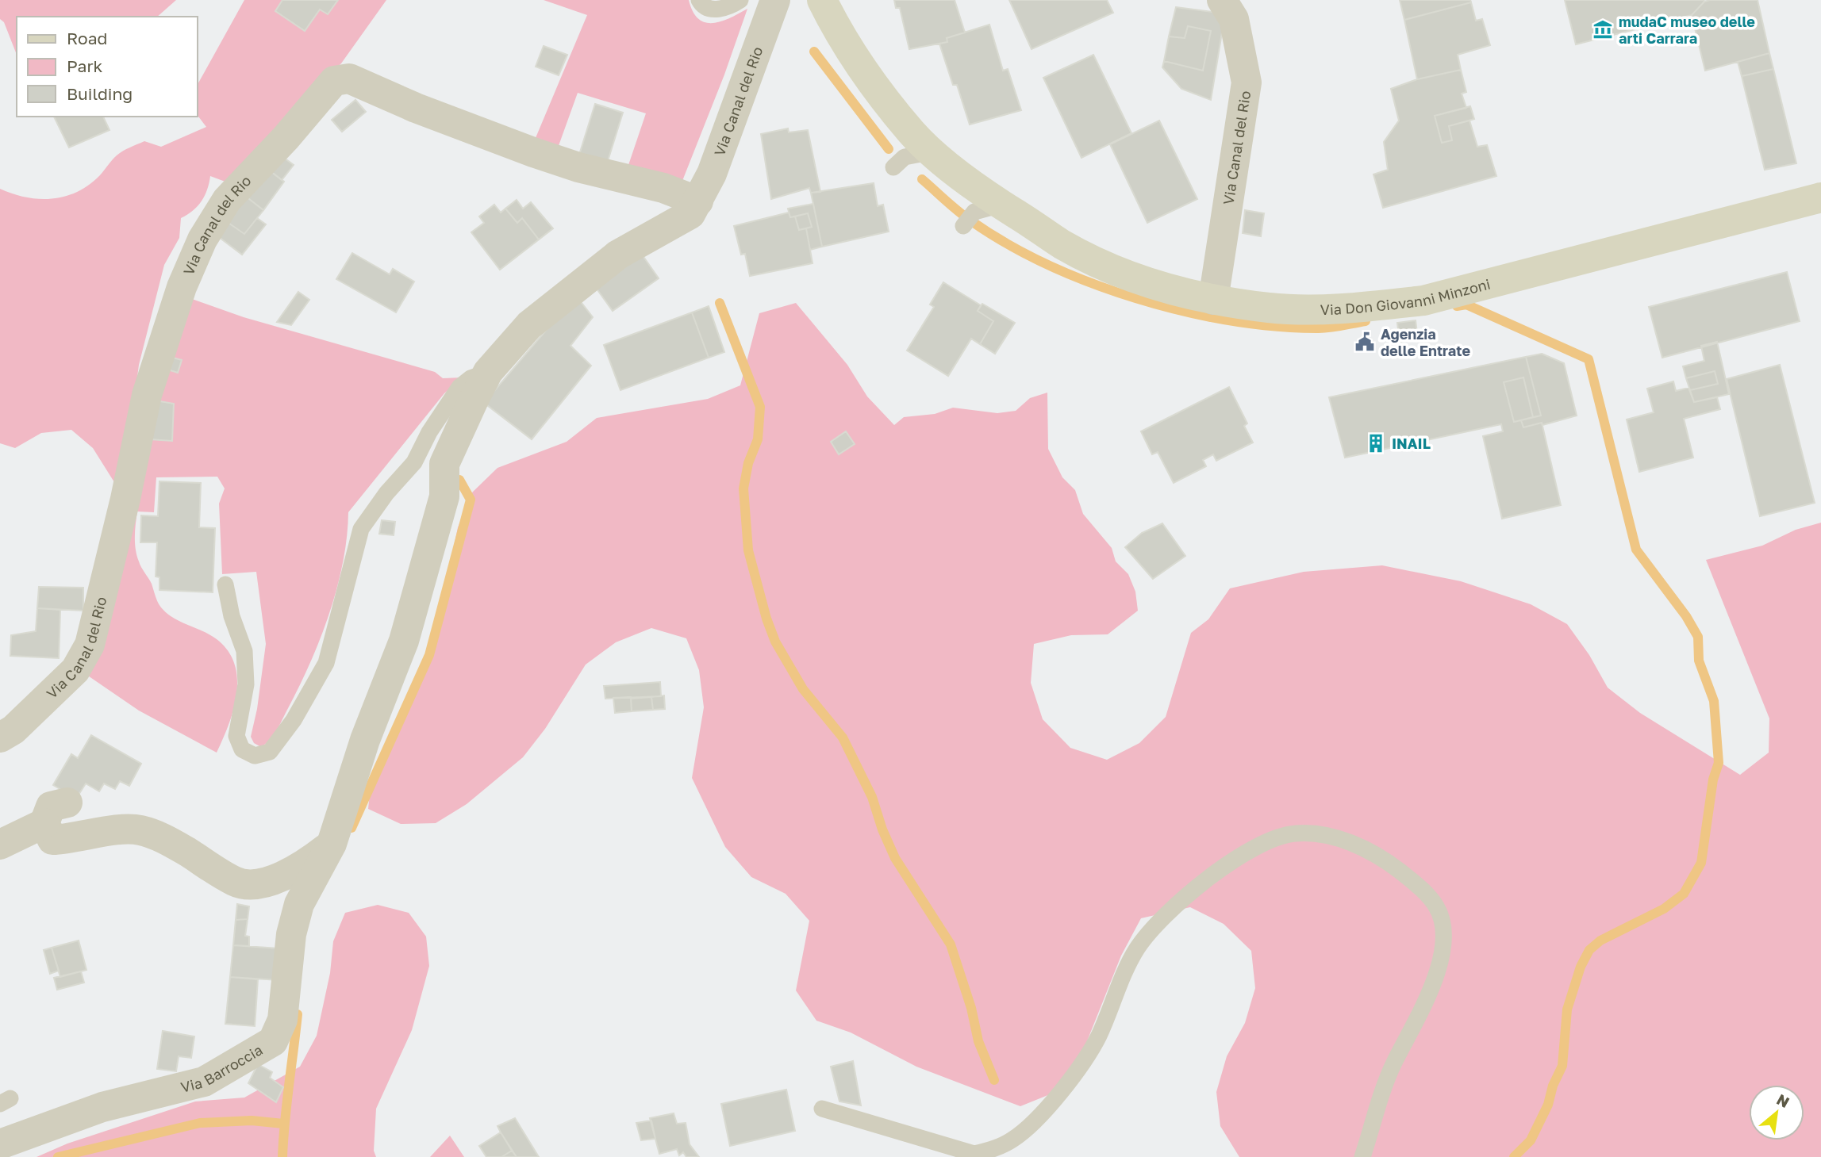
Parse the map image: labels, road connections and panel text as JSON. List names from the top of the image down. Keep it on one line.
{"streets":{"main road":["Via Don Giovanni Minzoni"],"street":["Via Canal del Rio","Via Barroccia"]},"crossings":[["Via Canal del Rio","Via Don Giovanni Minzoni"],["Via Canal del Rio","Via Barroccia"]],"places":{"museum":["mudaC museo delle arti Carrara"],"public building":["Agenzia delle Entrate"],"building":["INAIL"]},"legend":["Road","Park","Building"],"north":"top right"}
